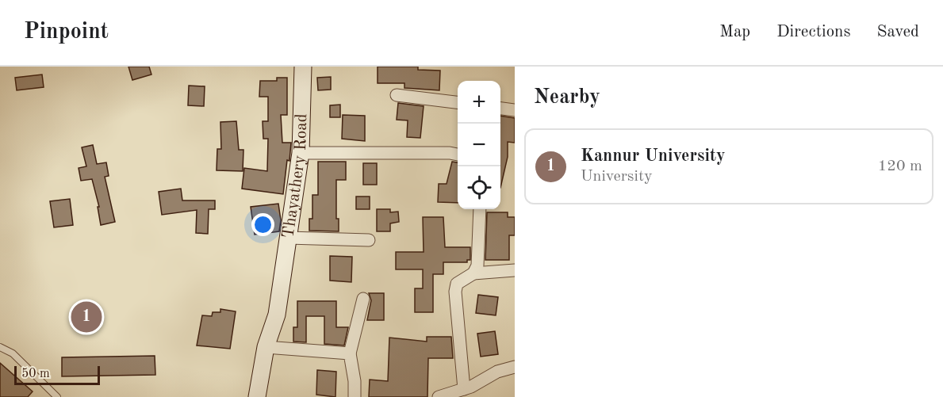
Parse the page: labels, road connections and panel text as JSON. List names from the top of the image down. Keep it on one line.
{"streets":{"street":["Thayathery Road"]},"scale_bar":"50 m","page":{"header":"Pinpoint","nav":["Map","Directions","Saved"],"heading":"Nearby","map_buttons":["+","−"],"list":[{"mark":"1","name":"Kannur University","note":"University","value":"120 m"}],"pins":"1","scale":"50 m"}}
